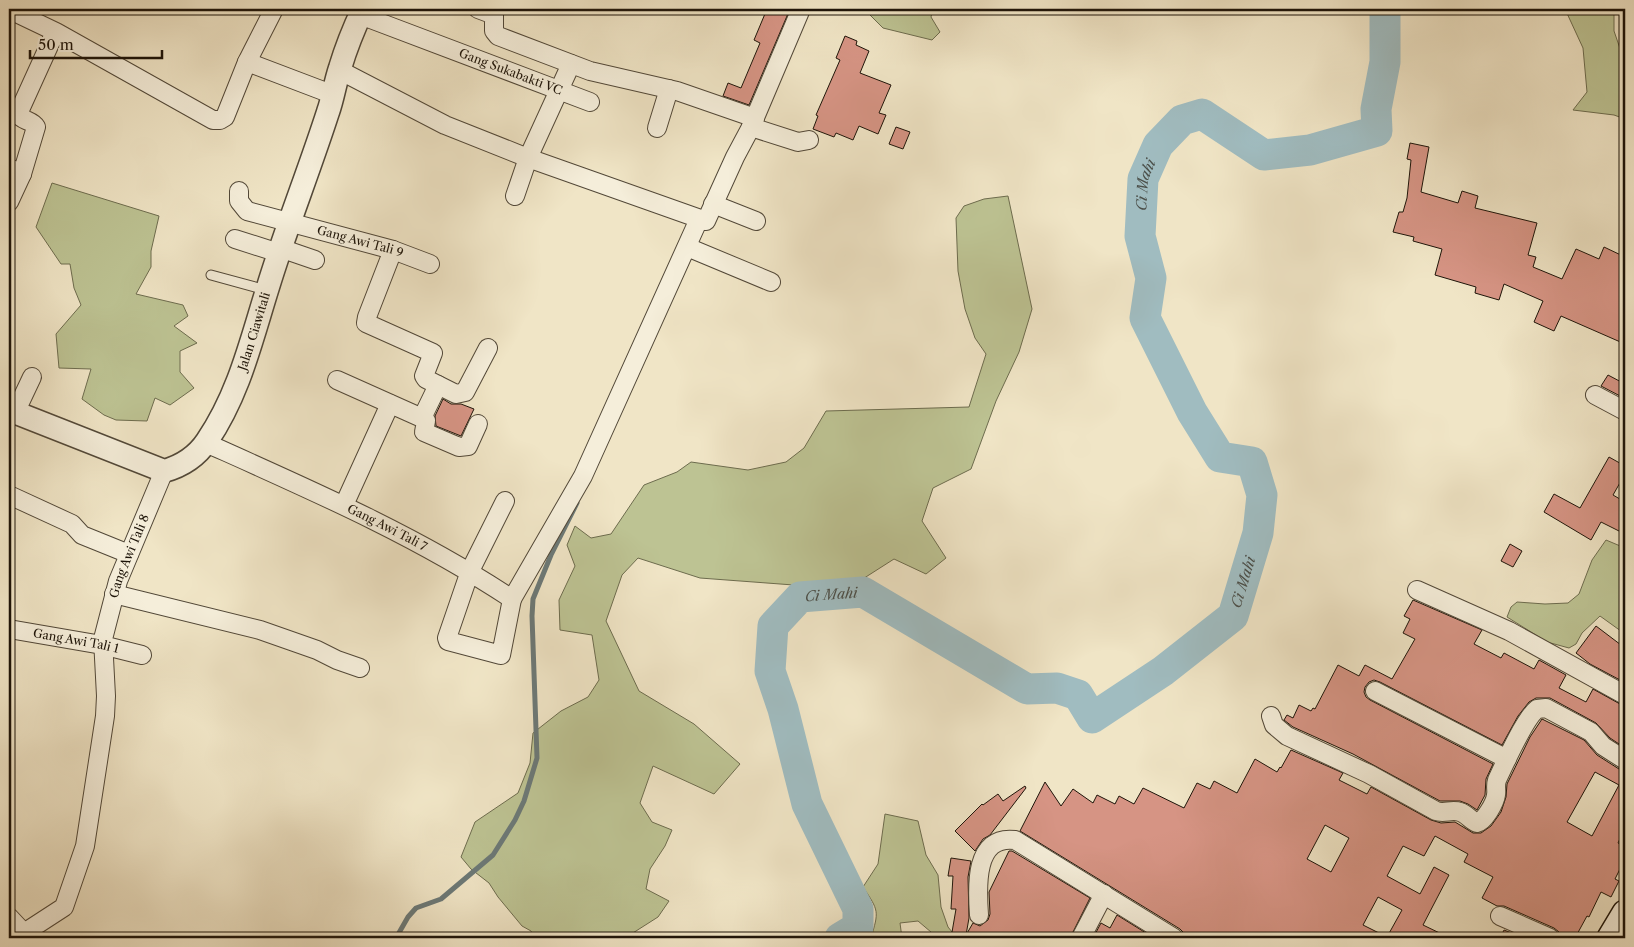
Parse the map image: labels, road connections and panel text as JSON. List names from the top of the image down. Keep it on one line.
{"streets":{"street":["Gang Sukabakti VC","Gang Awi Tali 9","Jalan Ciawitali","Gang Awi Tali 7","Gang Awi Tali 8","Gang Awi Tali 1"]},"crossings":[["Gang Sukabakti VC","Jalan Ciawitali"],["Gang Awi Tali 9","Jalan Ciawitali"],["Jalan Ciawitali","Gang Awi Tali 7"],["Jalan Ciawitali","Gang Awi Tali 8"],["Gang Awi Tali 8","Gang Awi Tali 1"]],"water":["Ci Mahi"],"scale_bar":"50 m"}
